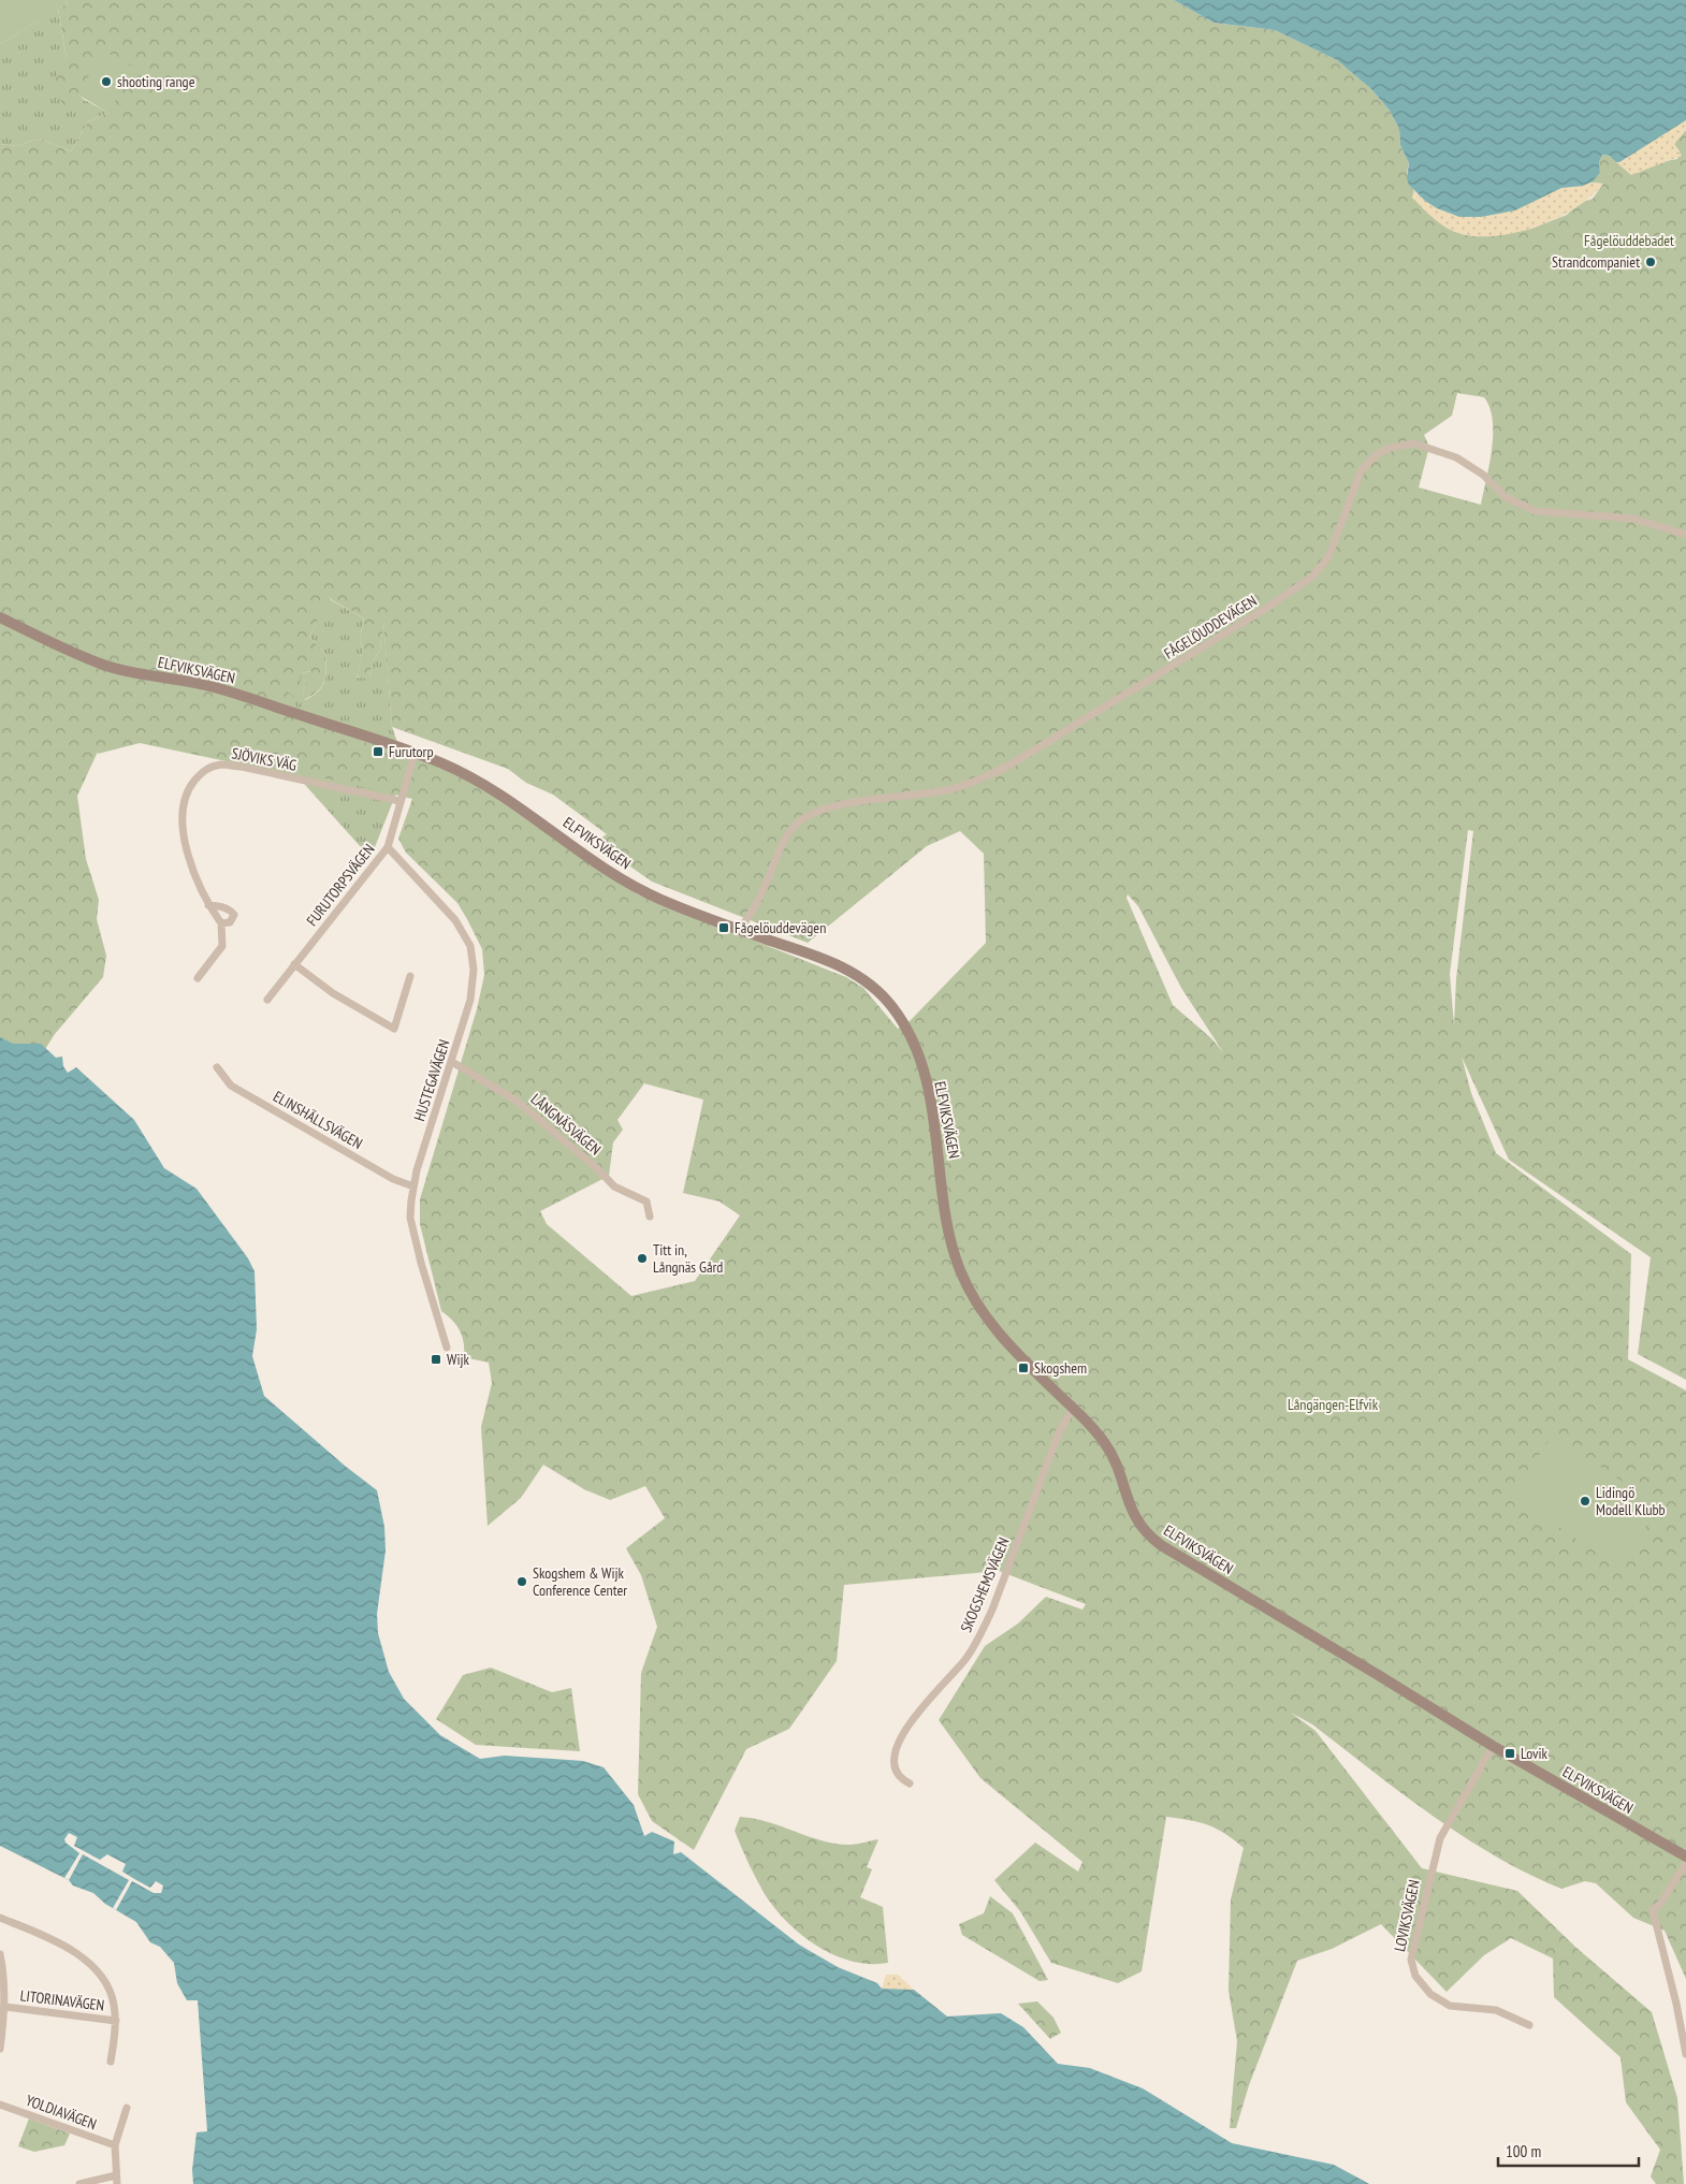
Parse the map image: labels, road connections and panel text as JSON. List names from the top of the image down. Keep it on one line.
{"streets":{"street":["FÅGELÖUDDEVÄGEN","ELFVIKSVÄGEN","SJÖVIKS VÄG","FURUTORPSVÄGEN","HUSTEGAVÄGEN","ELINSHÄLLSVÄGEN","LÅNGNÄSVÄGEN","SKOGSHEMSVÄGEN","LOVIKSVÄGEN","LITORINAVÄGEN","YOLDIAVÄGEN"]},"crossings":[["FÅGELÖUDDEVÄGEN","ELFVIKSVÄGEN"],["ELFVIKSVÄGEN","FURUTORPSVÄGEN"],["ELFVIKSVÄGEN","SKOGSHEMSVÄGEN"],["ELFVIKSVÄGEN","LOVIKSVÄGEN"],["SJÖVIKS VÄG","FURUTORPSVÄGEN"],["FURUTORPSVÄGEN","HUSTEGAVÄGEN"],["HUSTEGAVÄGEN","ELINSHÄLLSVÄGEN"],["HUSTEGAVÄGEN","LÅNGNÄSVÄGEN"]],"parks":["Fågelöuddebadet","Långängen-Elfvik"],"places":{"other":["shooting range","Strandcompaniet","Titt in, Långnäs Gård","Lidingö Modell Klubb","Skogshem & Wijk Conference Center"],"transit":["Furutorp","Fågelöuddevägen","Wijk","Skogshem","Lovik"]},"scale_bar":"100 m"}
